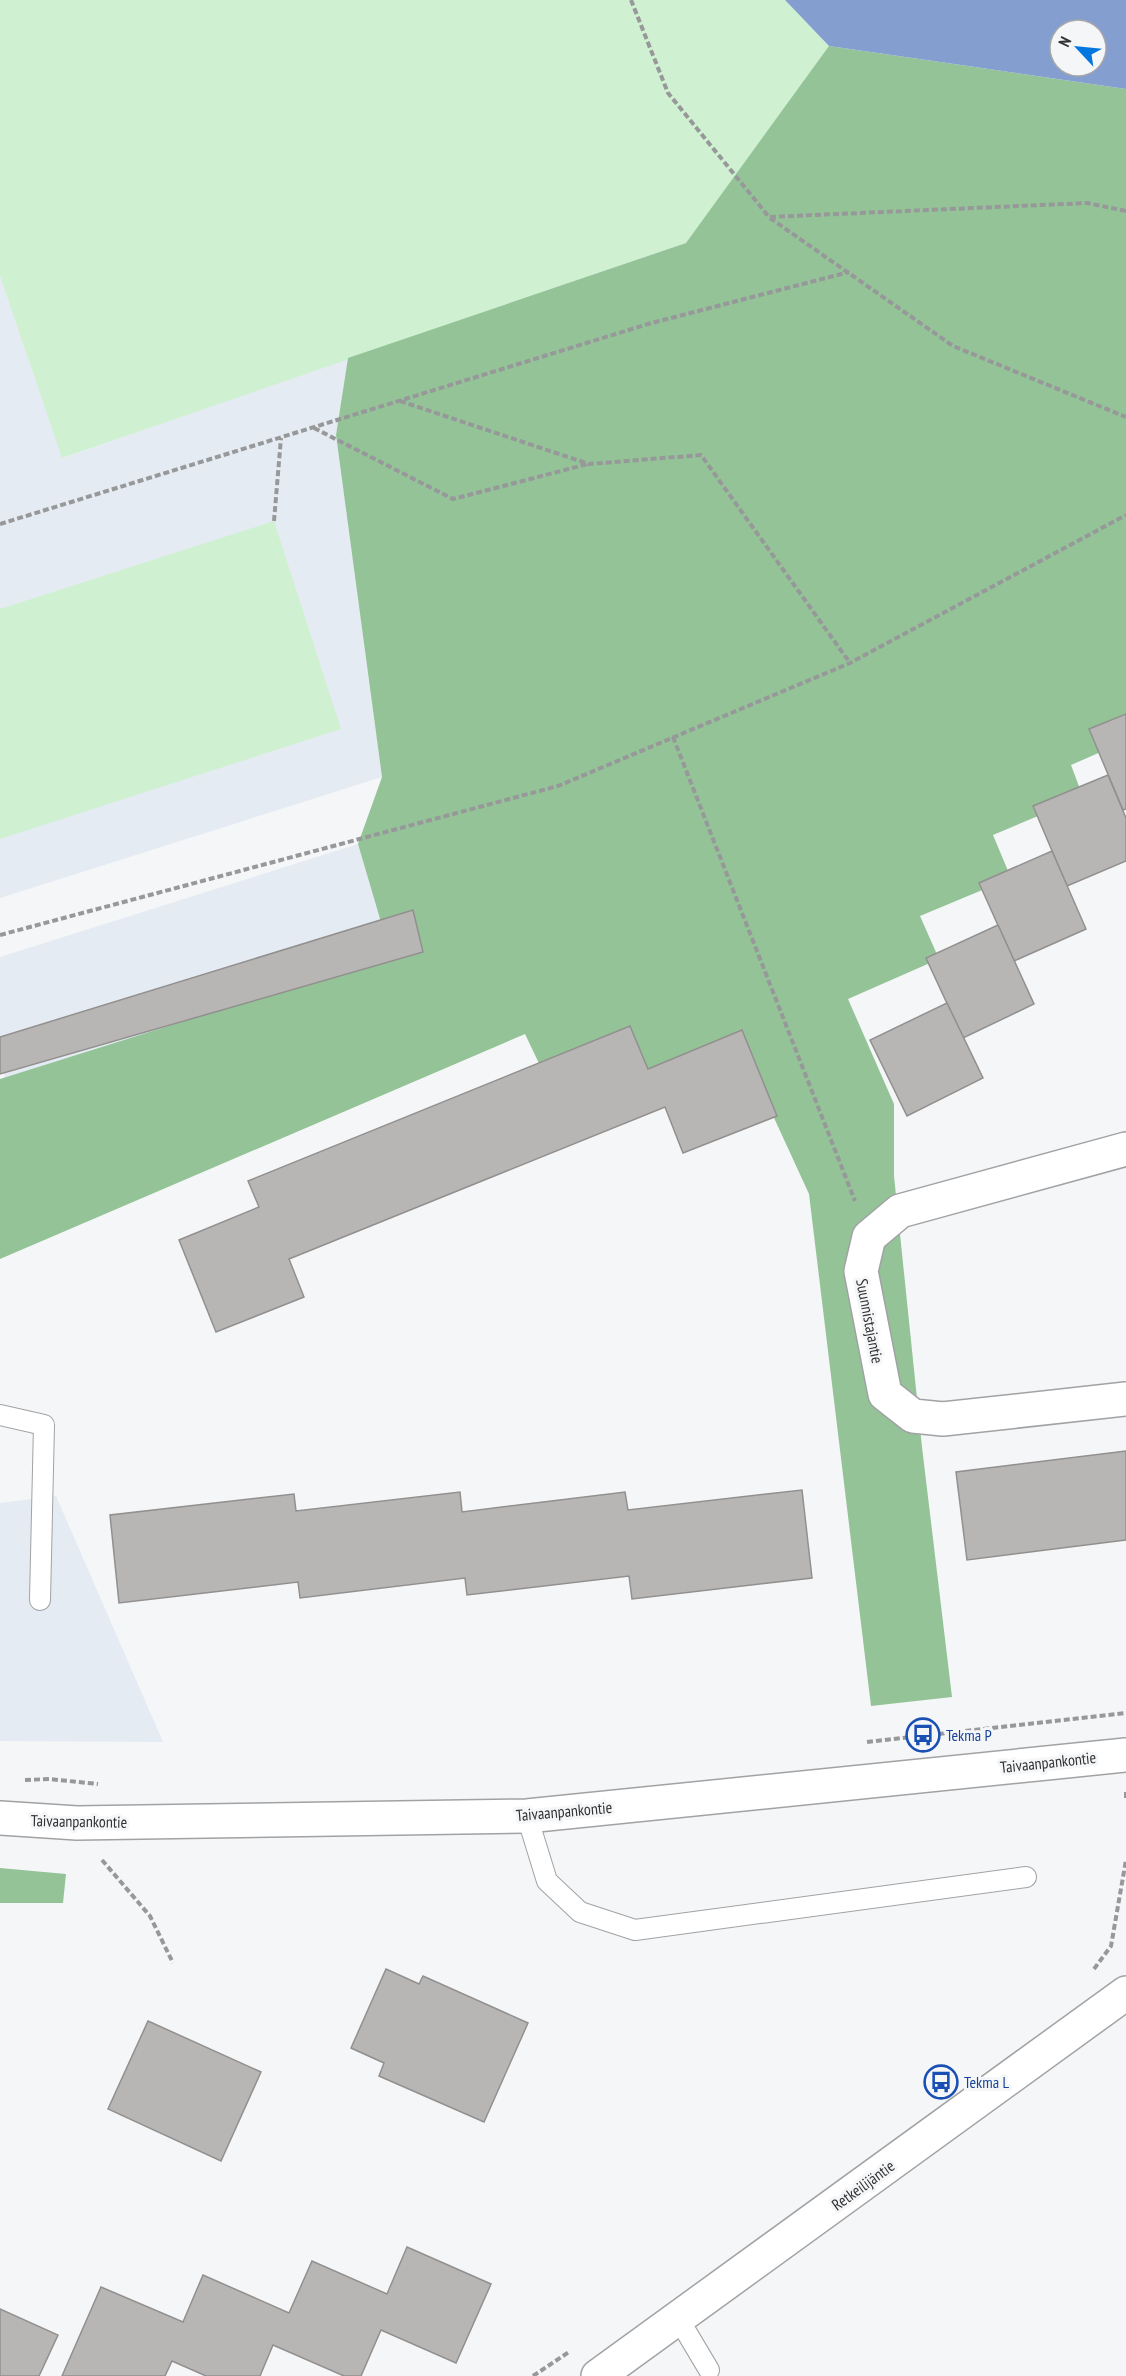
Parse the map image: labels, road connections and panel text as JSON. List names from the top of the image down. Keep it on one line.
{"streets":{"street":["Suunnistajantie","Taivaanpankontie","Retkeilijäntie"]},"places":{"bus stop":["Tekma P","Tekma L"]},"north":"top left"}
